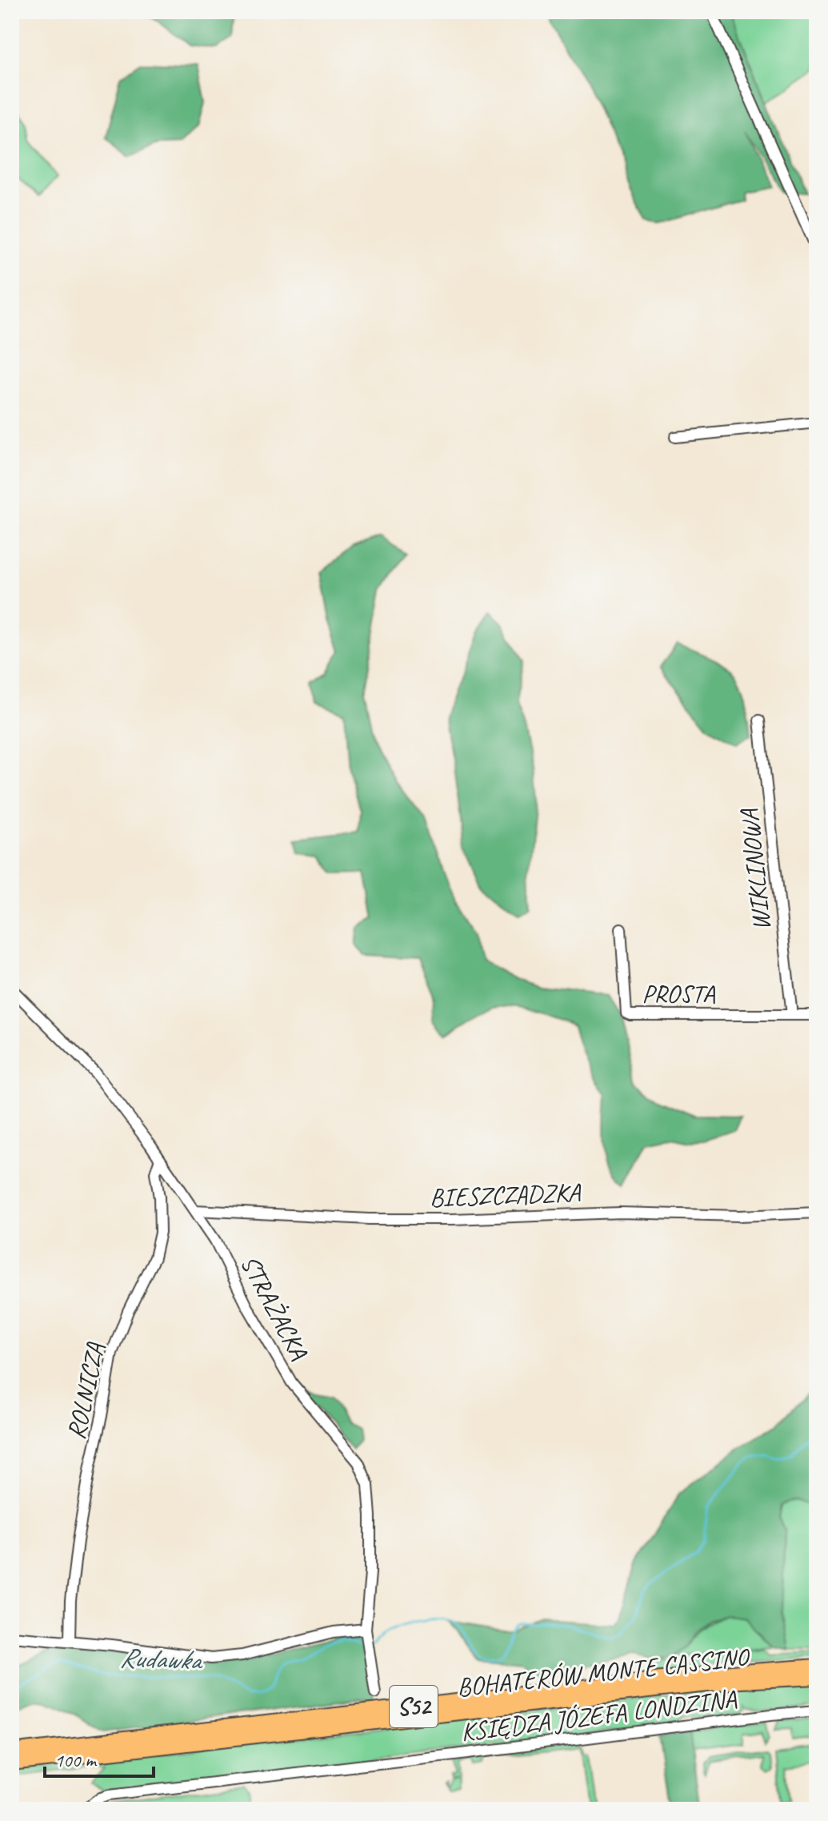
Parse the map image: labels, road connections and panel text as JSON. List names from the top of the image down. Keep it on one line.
{"streets":{"highway":["BOHATERÓW MONTE CASSINO","S52"],"street":["WIKLINOWA","PROSTA","BIESZCZADZKA","STRAŻACKA","ROLNICZA","KSIĘDZA JÓZEFA LONDZINA"]},"crossings":[["WIKLINOWA","PROSTA"],["BIESZCZADZKA","STRAŻACKA"],["STRAŻACKA","ROLNICZA"]],"water":["Rudawka"],"scale_bar":"100 m"}
